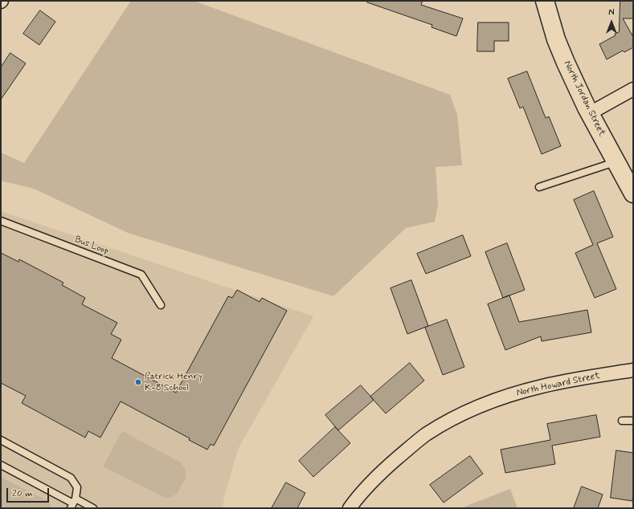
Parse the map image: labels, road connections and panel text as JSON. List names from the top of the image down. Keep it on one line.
{"streets":{"street":["North Jordan Street","North Howard Street"],"lane":["Bus Loop"]},"places":["Patrick Henry K-8 School"],"scale_bar":"20 m","north":"top"}
